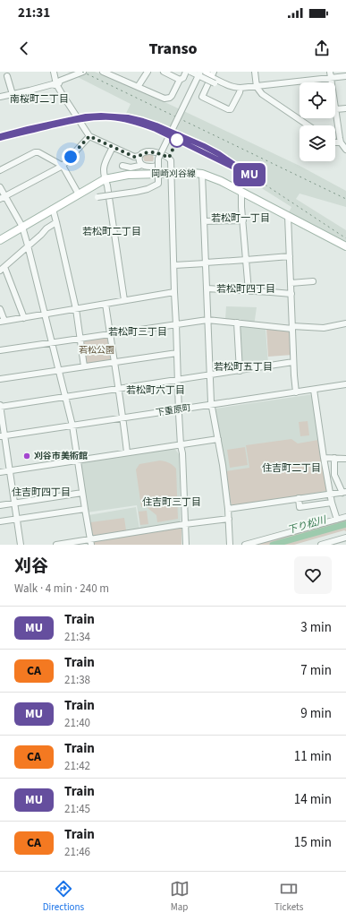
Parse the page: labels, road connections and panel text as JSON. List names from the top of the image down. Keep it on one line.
{"streets":{"main road":["岡崎刈谷線"],"street":["下重原町"]},"districts":["南桜町二丁目","若松町一丁目","若松町二丁目","若松町四丁目","若松町三丁目","若松町五丁目","若松町六丁目","住吉町二丁目","住吉町四丁目","住吉町三丁目"],"water":["下り松川"],"parks":["若松公園"],"places":["刈谷市美術館"],"page":{"status":"21:31","header":"Transo","on_map":"MU","heading":["刈谷","Walk · 4 min · 240 m"],"list":[{"mark":"MU","name":"Train","note":"21:34","value":"3 min"},{"mark":"CA","name":"Train","note":"21:38","value":"7 min"},{"mark":"MU","name":"Train","note":"21:40","value":"9 min"},{"mark":"CA","name":"Train","note":"21:42","value":"11 min"},{"mark":"MU","name":"Train","note":"21:45","value":"14 min"},{"mark":"CA","name":"Train","note":"21:46","value":"15 min"}],"tabs":["Directions","Map","Tickets"]}}
